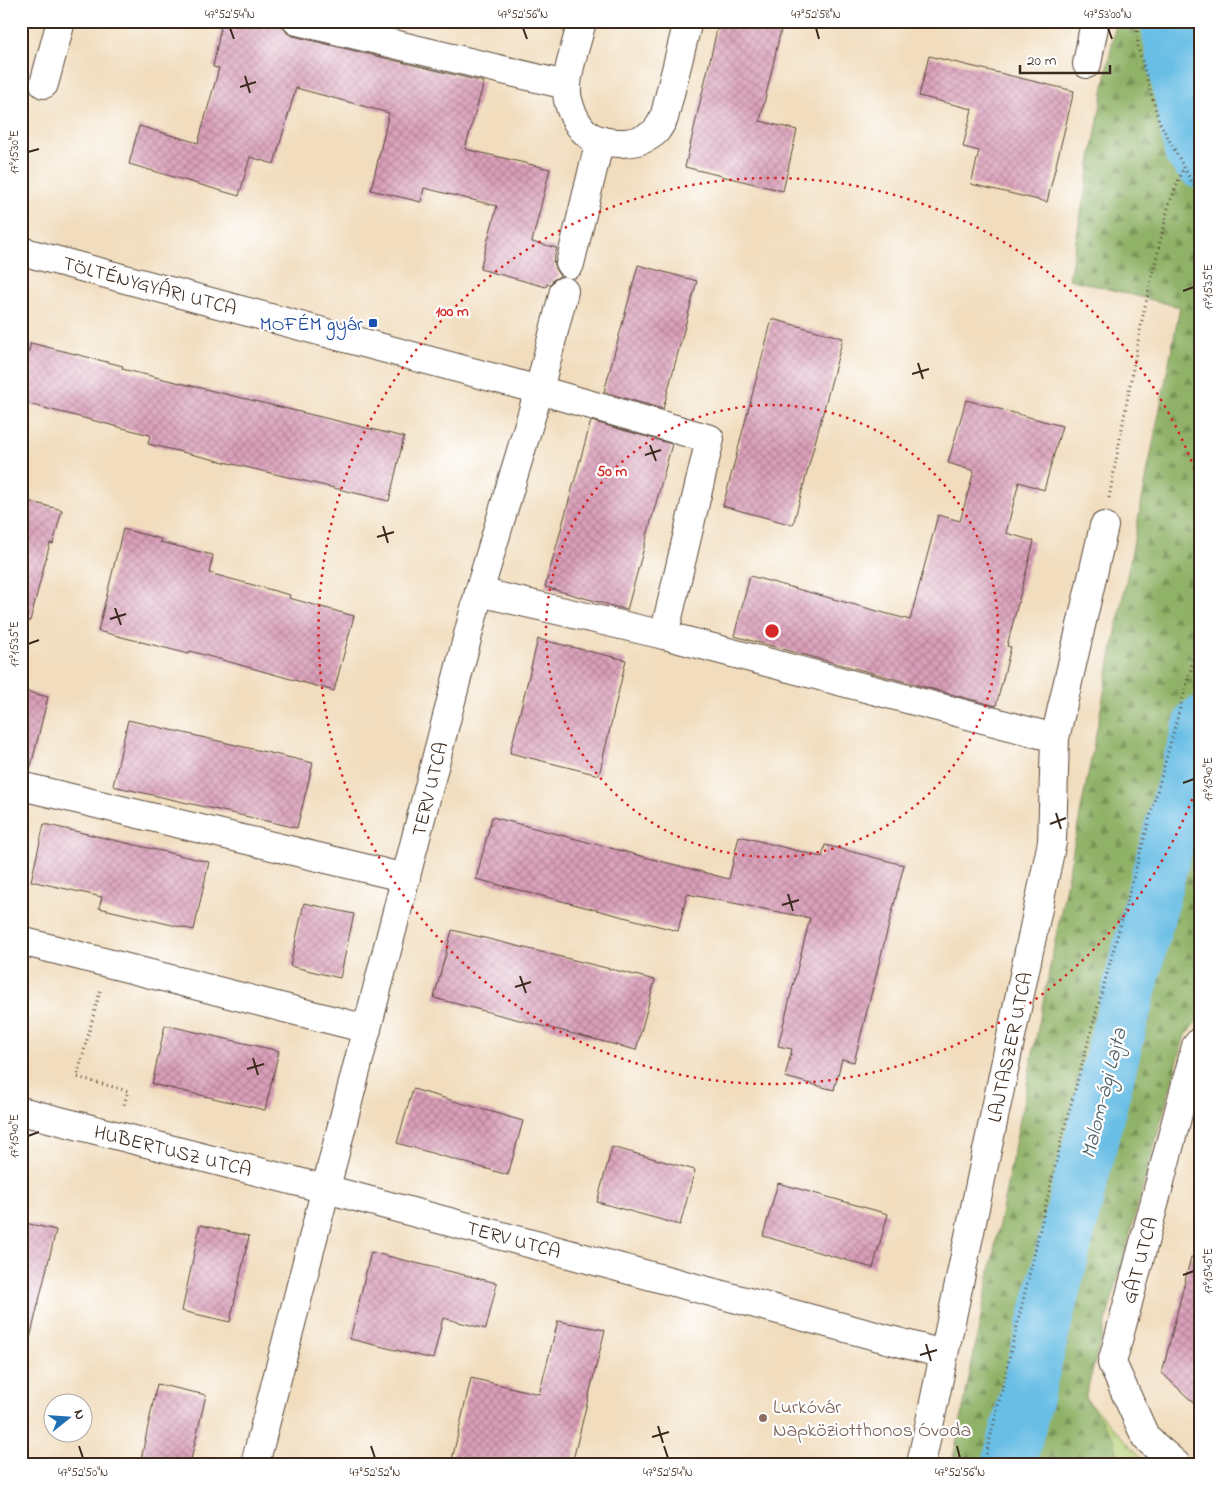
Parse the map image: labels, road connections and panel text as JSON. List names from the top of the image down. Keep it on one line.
{"streets":{"street":["TÖLTÉNYGYÁRI UTCA","TERV UTCA","LAJTASZER UTCA","HUBERTUSZ UTCA","GÁT UTCA"]},"crossings":[["TÖLTÉNYGYÁRI UTCA","TERV UTCA"],["TERV UTCA","LAJTASZER UTCA"],["TERV UTCA","HUBERTUSZ UTCA"]],"water":["Malom-ági Lajta"],"places":{"transit":["MOFÉM gyár"],"other":["Lurkóvár Napköziotthonos Óvoda"]},"scale_bar":"20 m","north":"right","coordinates":["47°52'54\"N","47°52'56\"N","47°52'58\"N","47°53'00\"N","17°15'30\"E","17°15'35\"E","17°15'40\"E","17°15'45\"E","47°52'50\"N","47°52'52\"N"],"rings":["100 m","50 m"]}
